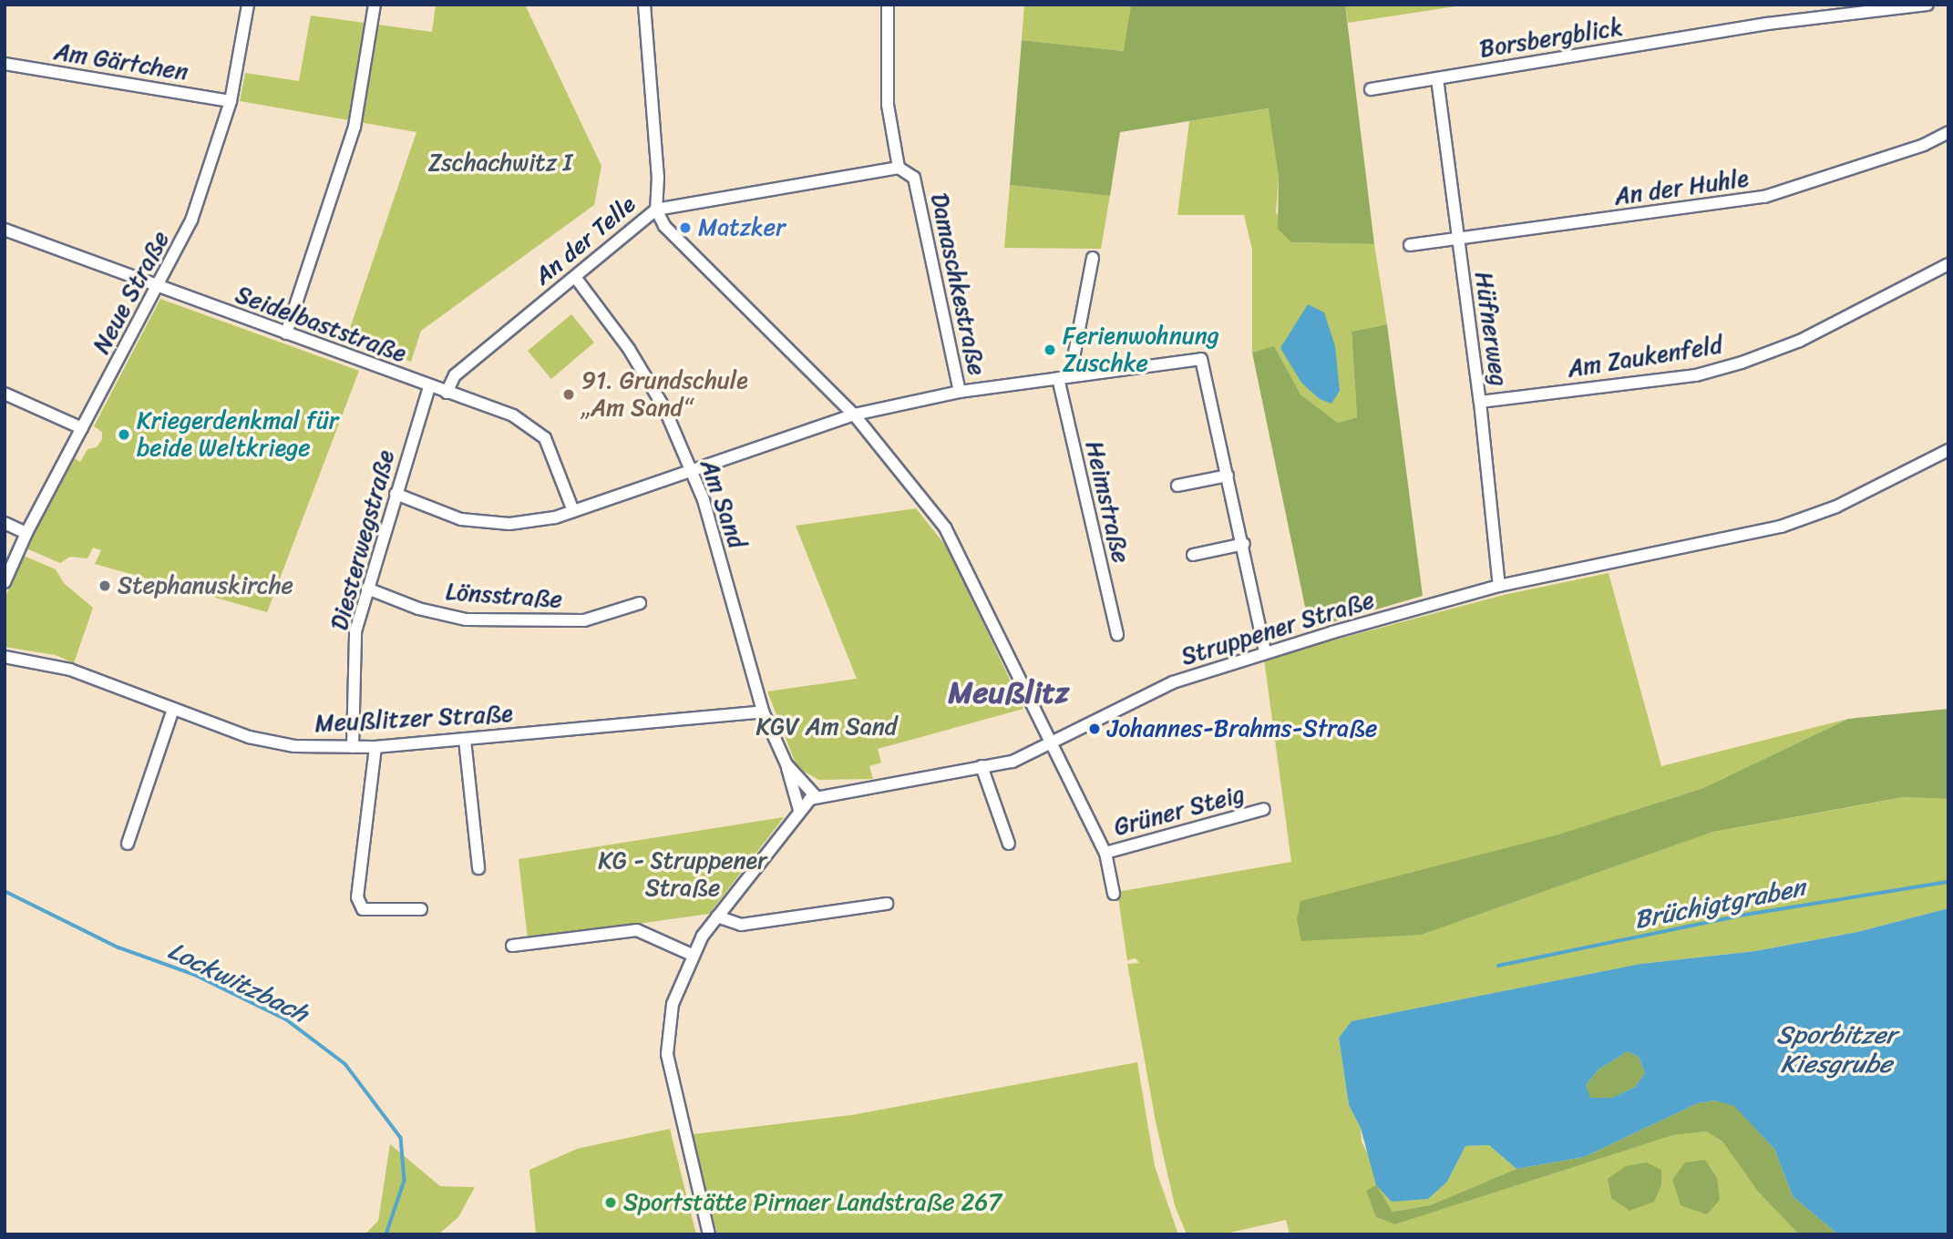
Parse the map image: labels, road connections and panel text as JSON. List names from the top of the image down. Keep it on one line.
{"streets":{"street":["Borsbergblick","Am Gärtchen","An der Huhle","An der Telle","Damaschkestraße","Neue Straße","Seidelbaststraße","Hüfnerweg","Am Zaukenfeld","Heimstraße","Am Sand","Diesterwegstraße","Lönsstraße","Struppener Straße","Meußlitzer Straße","Grüner Steig"]},"crossings":[["Borsbergblick","Hüfnerweg"],["Am Gärtchen","Neue Straße"],["An der Huhle","Hüfnerweg"],["An der Telle","Damaschkestraße"],["An der Telle","Seidelbaststraße"],["An der Telle","Am Sand"],["Neue Straße","Seidelbaststraße"],["Seidelbaststraße","Diesterwegstraße"],["Hüfnerweg","Am Zaukenfeld"],["Hüfnerweg","Struppener Straße"],["Am Sand","Struppener Straße"],["Am Sand","Meußlitzer Straße"],["Diesterwegstraße","Lönsstraße"],["Diesterwegstraße","Meußlitzer Straße"]],"districts":["Meußlitz"],"water":["Brüchigtgraben","Lockwitzbach","Sporbitzer Kiesgrube"],"parks":["Zschachwitz I","KGV Am Sand","KG - Struppener Straße"],"places":["Matzker","Ferienwohnung Zuschke","91. Grundschule „Am Sand“","Kriegerdenkmal für beide Weltkriege","Stephanuskirche","Johannes-Brahms-Straße","Sportstätte Pirnaer Landstraße 267"]}
